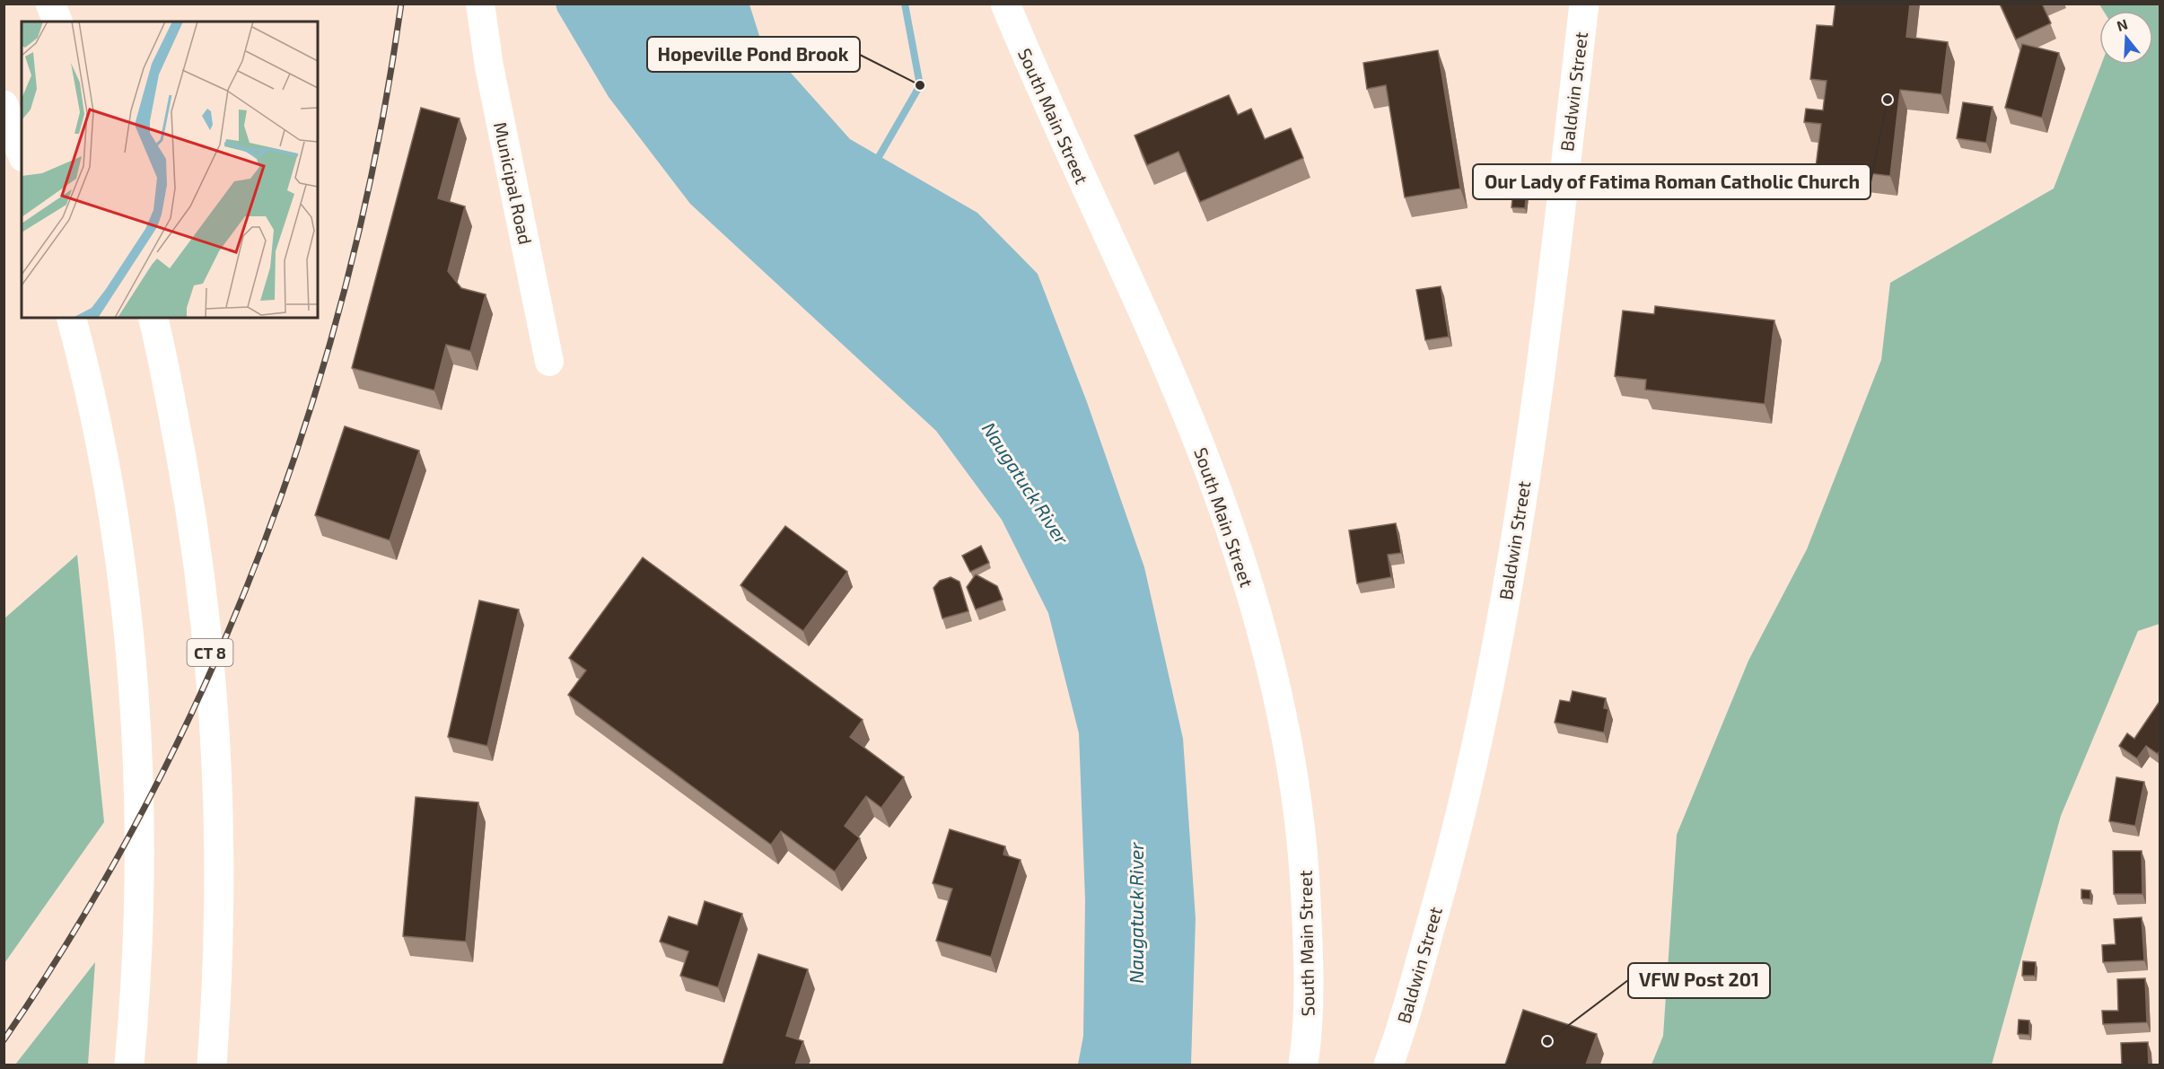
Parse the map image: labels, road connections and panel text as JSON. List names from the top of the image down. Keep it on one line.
{"streets":{"main road":["Baldwin Street","South Main Street","CT 8"],"street":["Municipal Road"]},"water":["Naugatuck River"],"places":["Hopeville Pond Brook","Our Lady of Fatima Roman Catholic Church","VFW Post 201"],"north":"top"}
